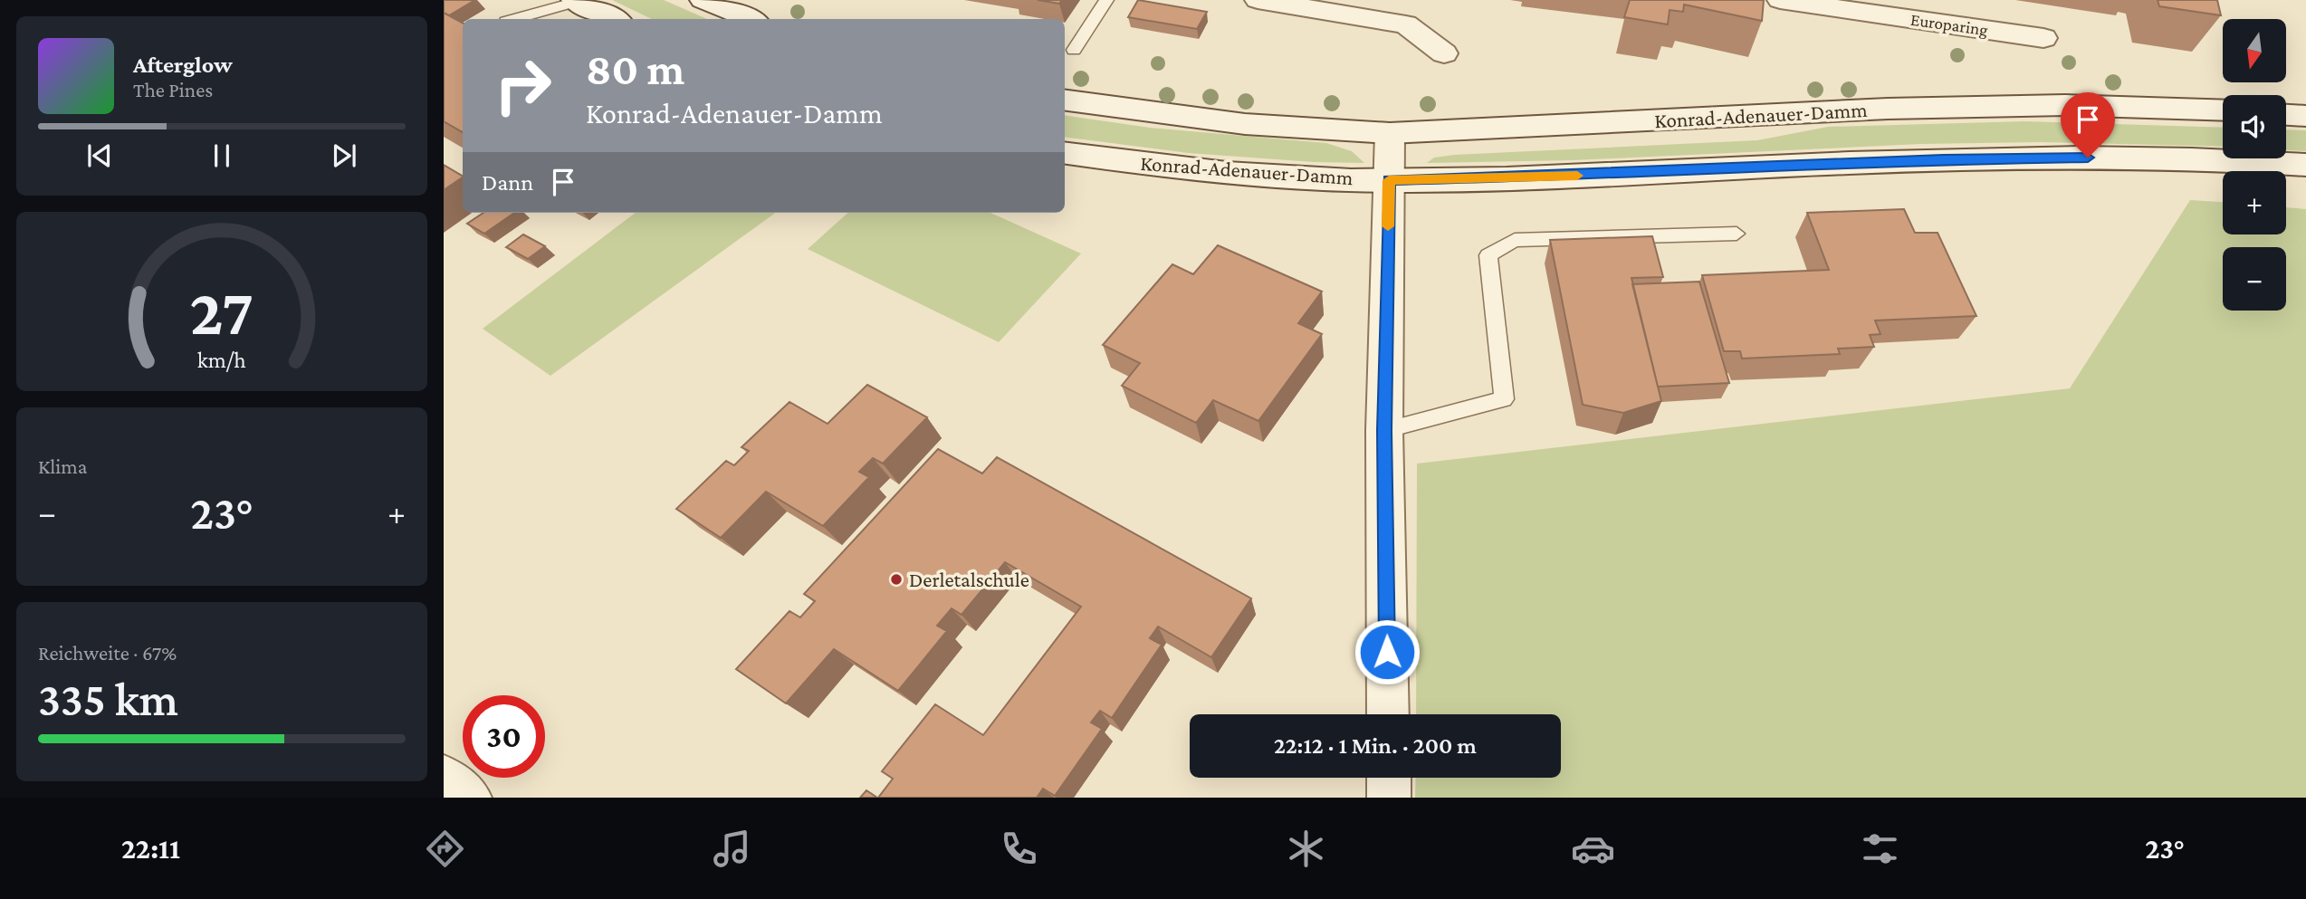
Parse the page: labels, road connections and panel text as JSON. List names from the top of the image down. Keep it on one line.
{"streets":{"main road":["Europaring","Konrad-Adenauer-Damm"]},"places":["Derletalschule"],"north":"bottom","page":{"map_buttons":["+","−"],"turn":["80 m","Konrad-Adenauer-Damm"],"song":["Afterglow","The Pines"],"then":"Dann","tile":["Klima",["Reichweite · 67%","335 km"]],"heat":["−","23°","+"],"limit":"30","trip":"22:12 · 1 Min. · 200 m","tabs":["22:11","23°"],"gauge":["27","km/h"]}}
